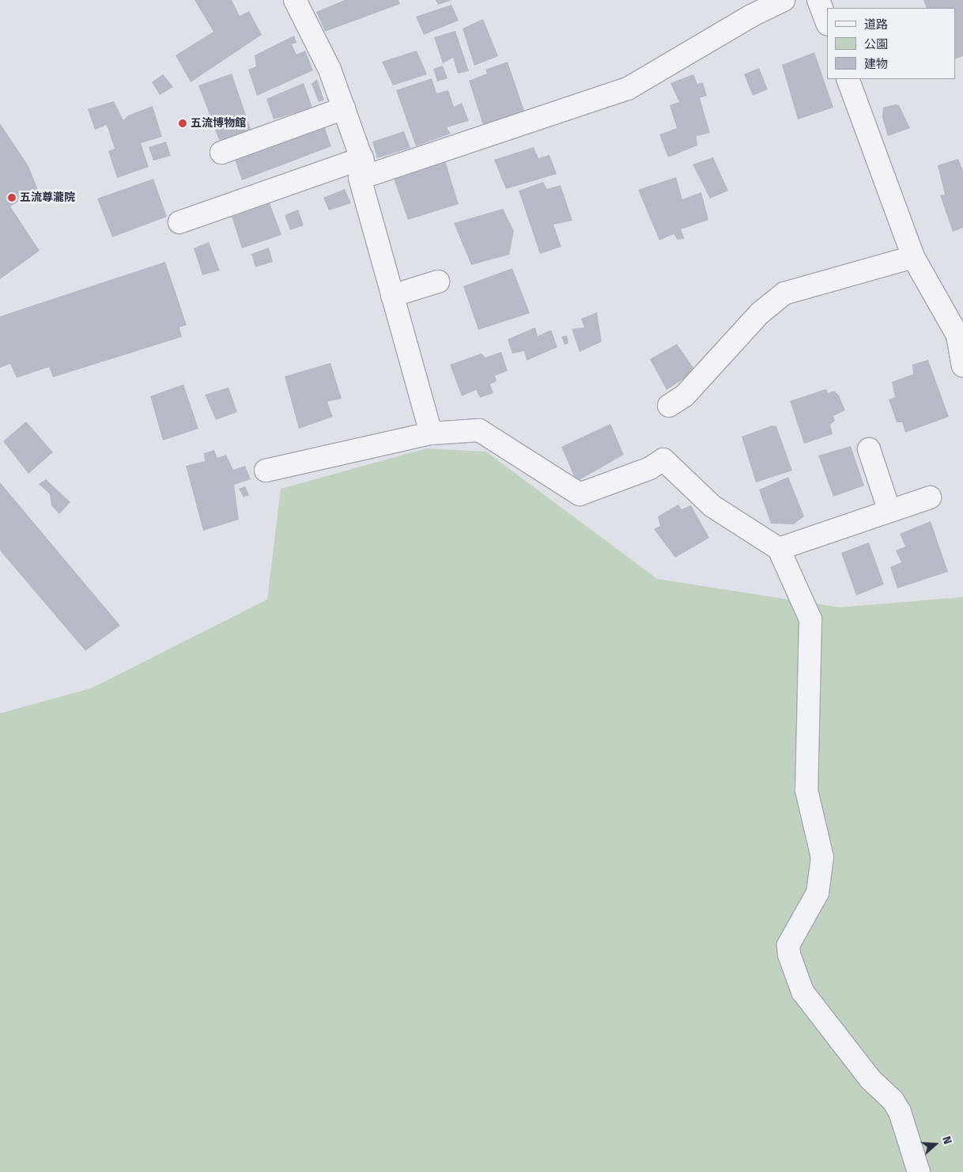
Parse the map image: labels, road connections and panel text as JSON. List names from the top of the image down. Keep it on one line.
{"places":["五流博物館","五流尊瀧院"],"legend":["道路","公園","建物"],"north":"right"}
